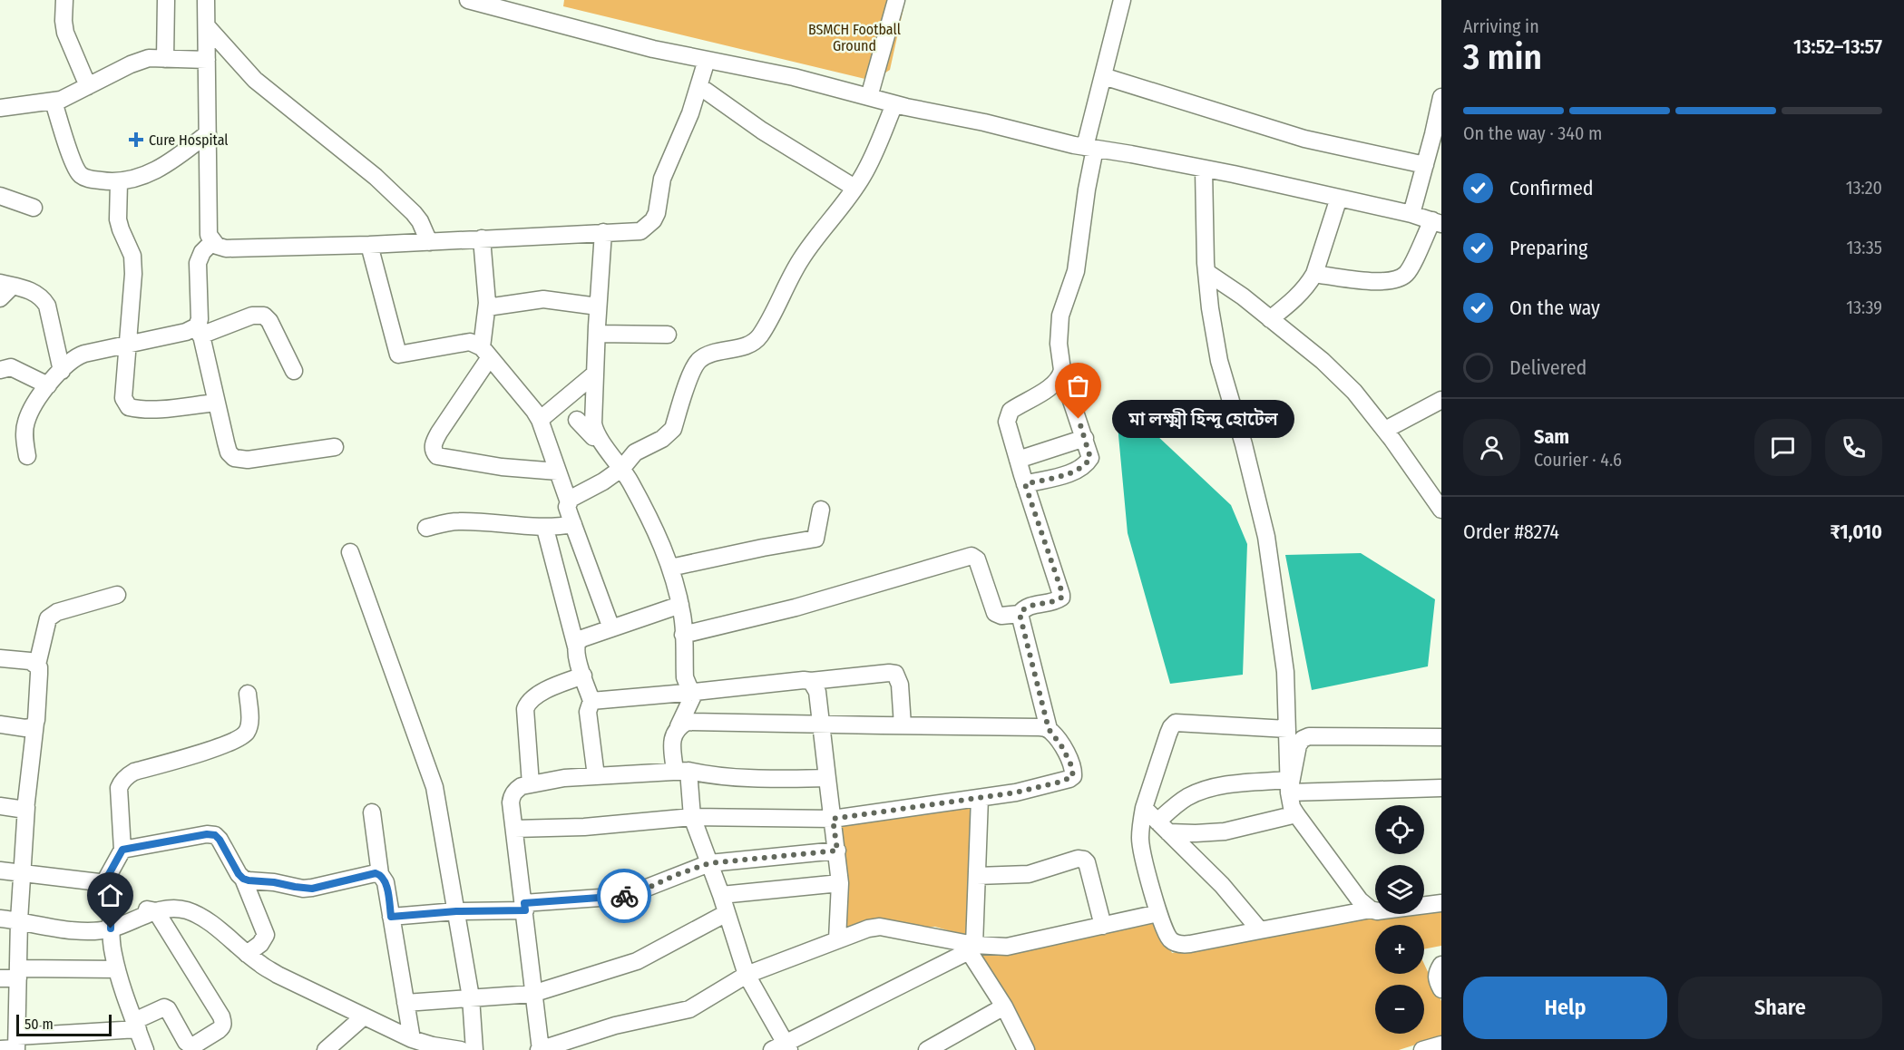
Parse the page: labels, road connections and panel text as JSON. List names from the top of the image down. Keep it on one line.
{"parks":["BSMCH Football Ground"],"places":{"health":["Cure Hospital"],"other":["মা লক্ষ্মী হিন্দু হোটেল"]},"scale_bar":"50 m","page":{"heading":["3 min","Arriving in","13:52–13:57"],"panel":["Sam","Courier · 4.6","Order #8274","₹1,010"],"bar":"On the way · 340 m","list":[["Confirmed","13:20"],["Preparing","13:35"],["On the way","13:39"],"Delivered"],"bubble":"মা লক্ষ্মী হিন্দু হোটেল","map_buttons":["+","−"],"buttons":["Help","Share"],"scale":"50 m"}}
